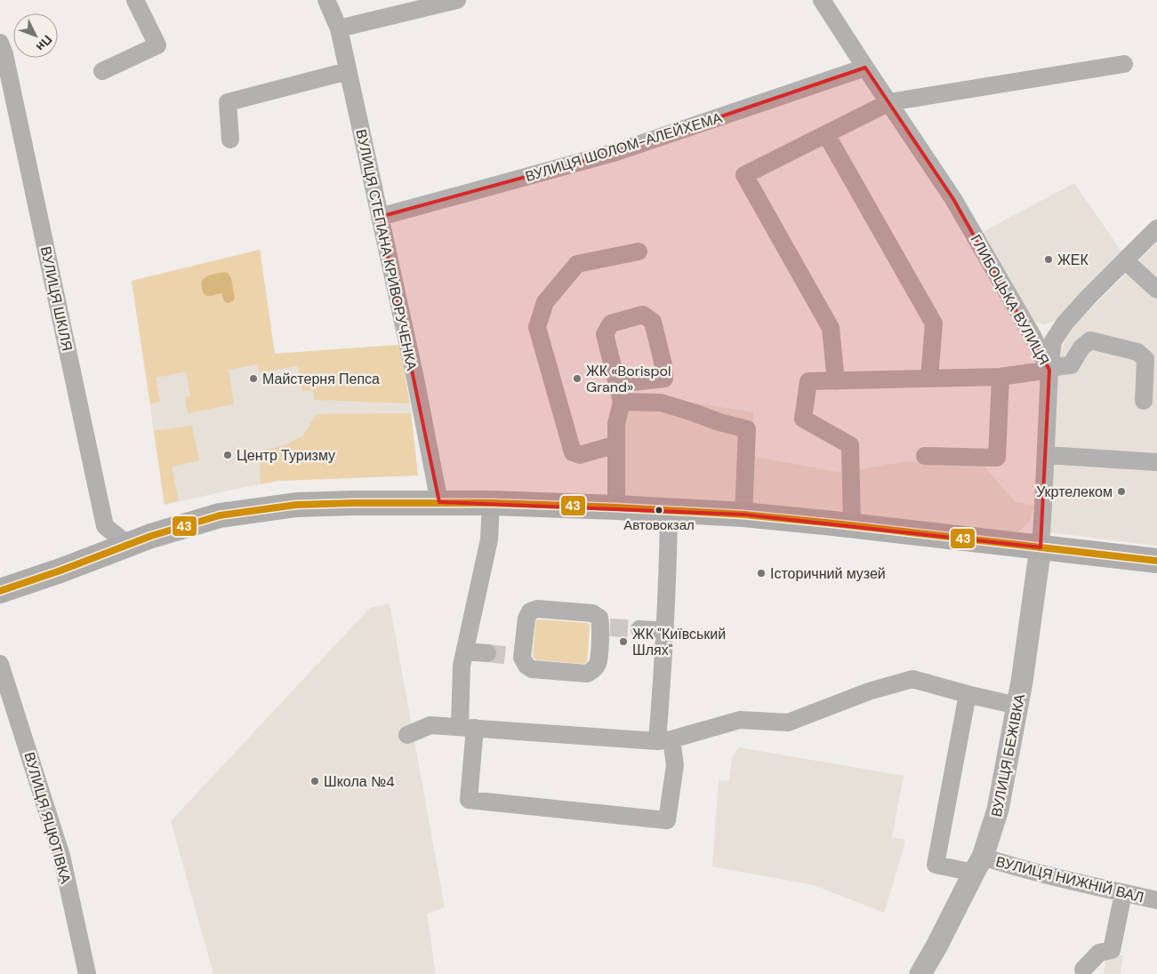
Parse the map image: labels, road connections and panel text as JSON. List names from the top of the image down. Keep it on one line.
{"streets":{"main road":["ВУЛИЦЯ БЕЖІВКА"],"street":["ВУЛИЦЯ ШОЛОМ-АЛЕЙХЕМА","ВУЛИЦЯ СТЕПАНА КРИВОРУЧЕНКА","ВУЛИЦЯ ШКІЛЯ","ГЛИБОЦЬКА ВУЛИЦЯ","ВУЛИЦЯ ЯЦЮТІВКА","ВУЛИЦЯ НИЖНІЙ ВАЛ"]},"crossings":[["ВУЛИЦЯ ШОЛОМ-АЛЕЙХЕМА","ВУЛИЦЯ СТЕПАНА КРИВОРУЧЕНКА"],["ВУЛИЦЯ ШОЛОМ-АЛЕЙХЕМА","ГЛИБОЦЬКА ВУЛИЦЯ"],["ГЛИБОЦЬКА ВУЛИЦЯ","ВУЛИЦЯ БЕЖІВКА"],["ВУЛИЦЯ БЕЖІВКА","ВУЛИЦЯ НИЖНІЙ ВАЛ"]],"places":["ЖЕК","Майстерня Пепса","ЖК «Borispol Grand»","Центр Туризму","Укртелеком","Автовокзал","Історичний музей","ЖК \"Київський Шлях\"","Школа №4"],"lines":["transit line 43"],"north":"bottom right"}
